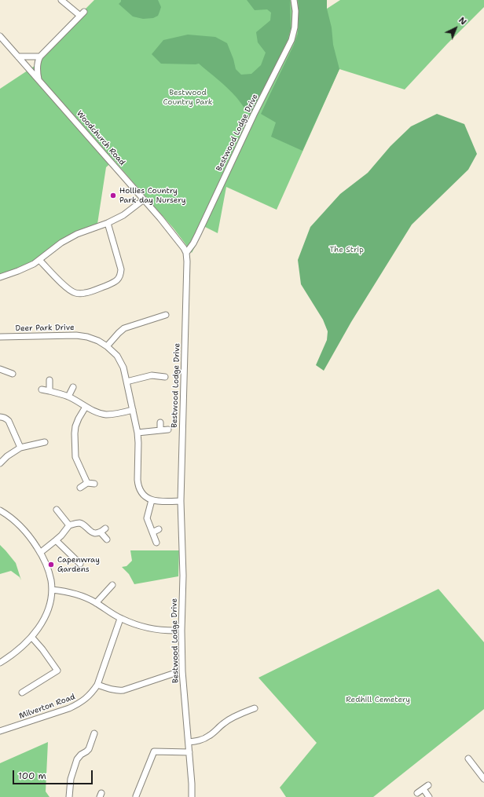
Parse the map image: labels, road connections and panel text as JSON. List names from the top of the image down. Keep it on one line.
{"streets":{"street":["Bestwood Lodge Drive","Woodchurch Road","Deer Park Drive","Milverton Road"]},"crossings":[["Bestwood Lodge Drive","Woodchurch Road"]],"parks":["Bestwood Country Park","The Strip","Redhill Cemetery"],"places":["Hollies Country Park day Nursery","Capenwray Gardens"],"scale_bar":"100 m","north":"top right"}
